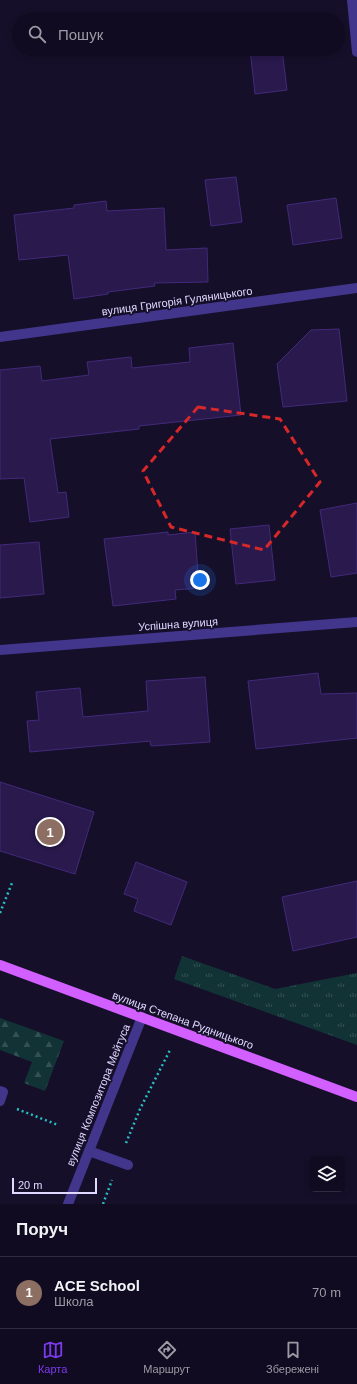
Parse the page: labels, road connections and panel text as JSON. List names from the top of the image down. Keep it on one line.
{"streets":{"main road":["вулиця Степана Рудницького"],"street":["вулиця Григорія Гуляницького","Успішна вулиця","вулиця Композитора Мейтуса"]},"crossings":[["вулиця Степана Рудницького","вулиця Композитора Мейтуса"]],"scale_bar":"20 m","page":{"search":"Пошук","pins":"1","scale":"20 m","heading":"Поруч","list":[{"mark":"1","name":"ACE School","note":"Школа","value":"70 m"}],"nav":["Карта","Маршрут","Збережені"]}}
